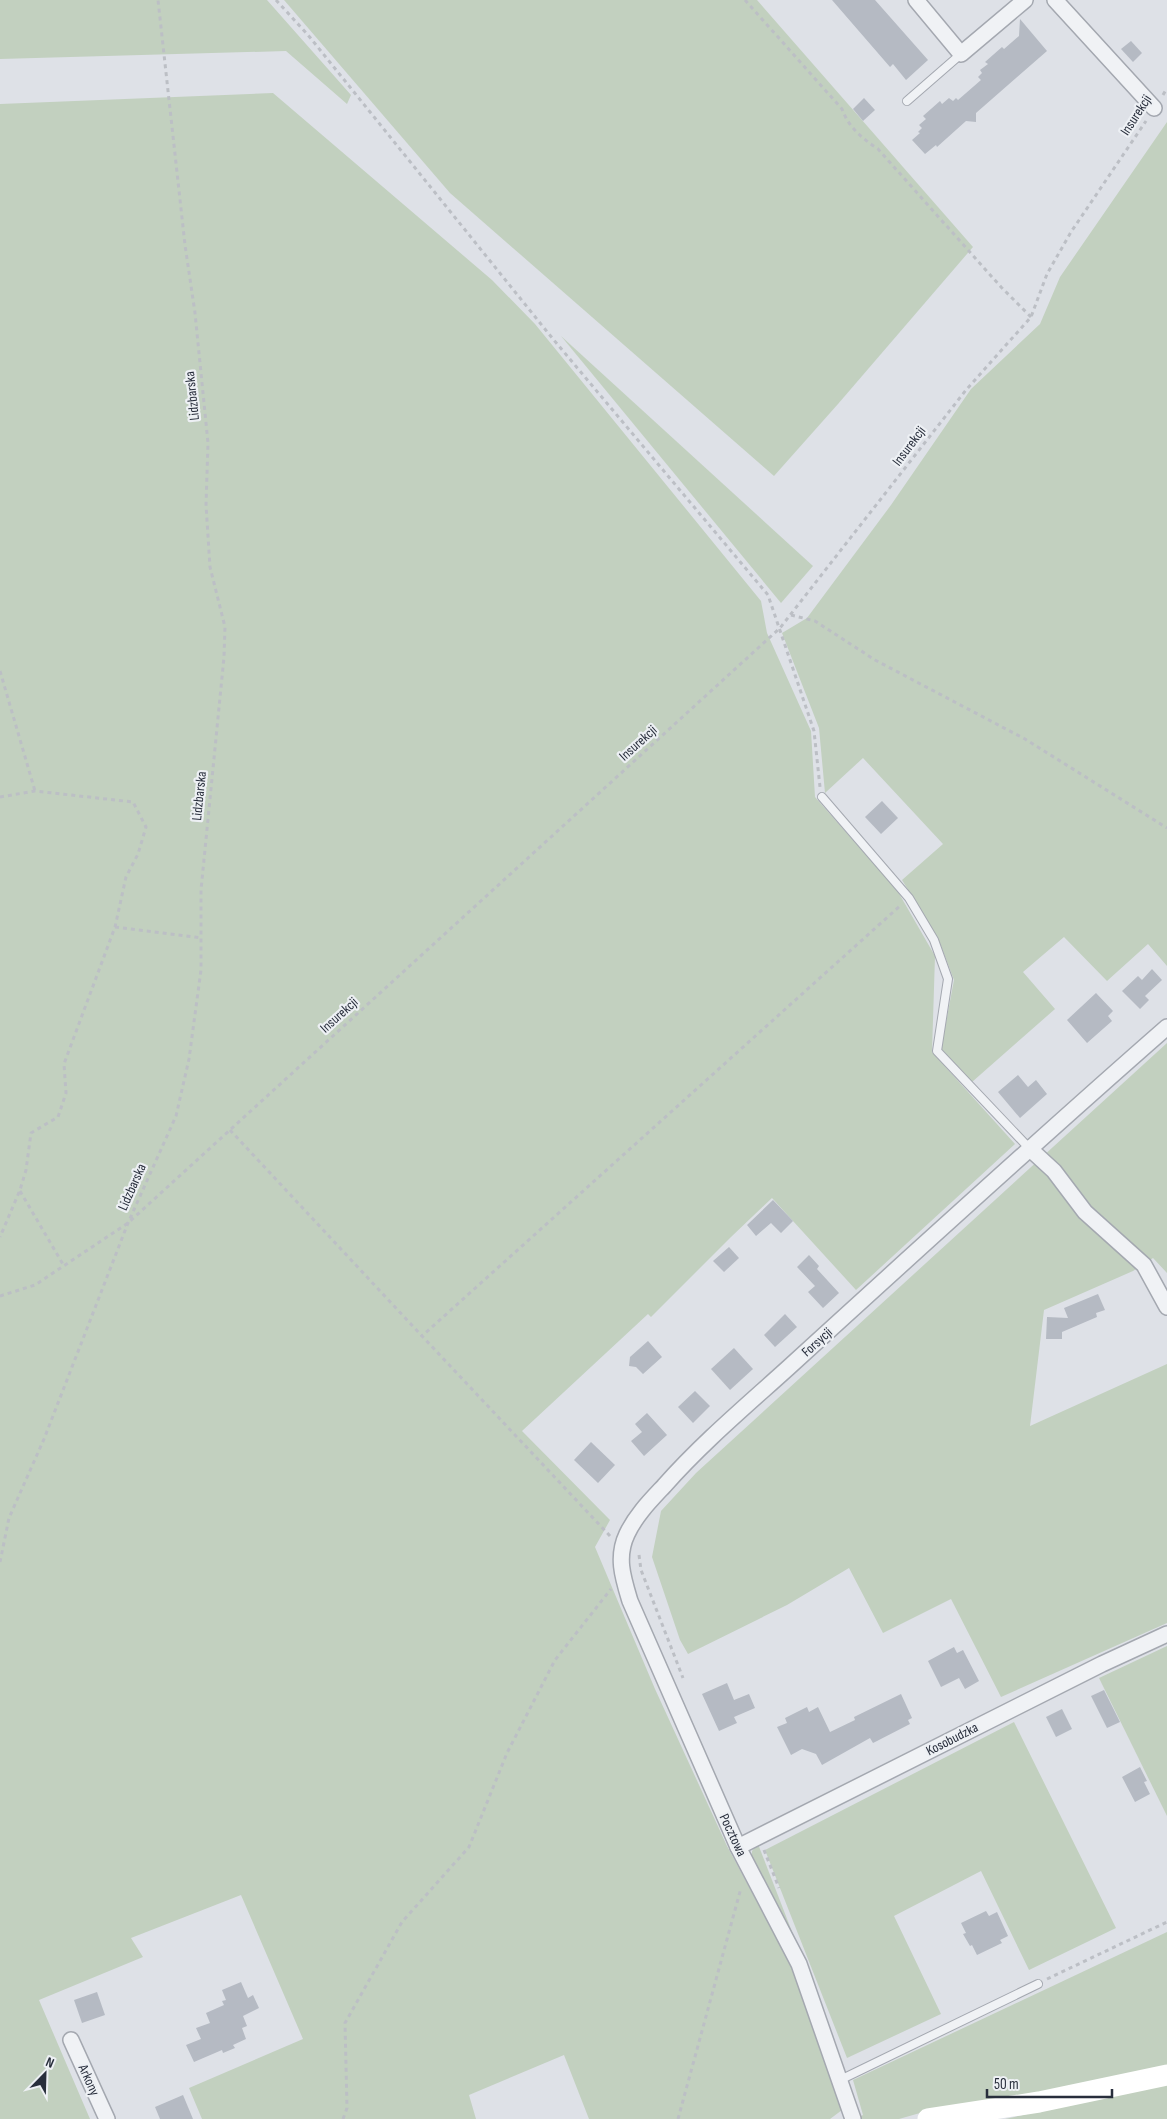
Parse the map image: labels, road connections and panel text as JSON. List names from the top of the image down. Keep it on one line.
{"streets":{"street":["Forsycji","Kosobudzka","Pocztowa","Arkony"],"path":["Insurekcji","Lidzbarska"]},"crossings":[["Insurekcji","Lidzbarska"],["Forsycji","Pocztowa"],["Kosobudzka","Pocztowa"]],"scale_bar":"50 m","north":"top right"}
